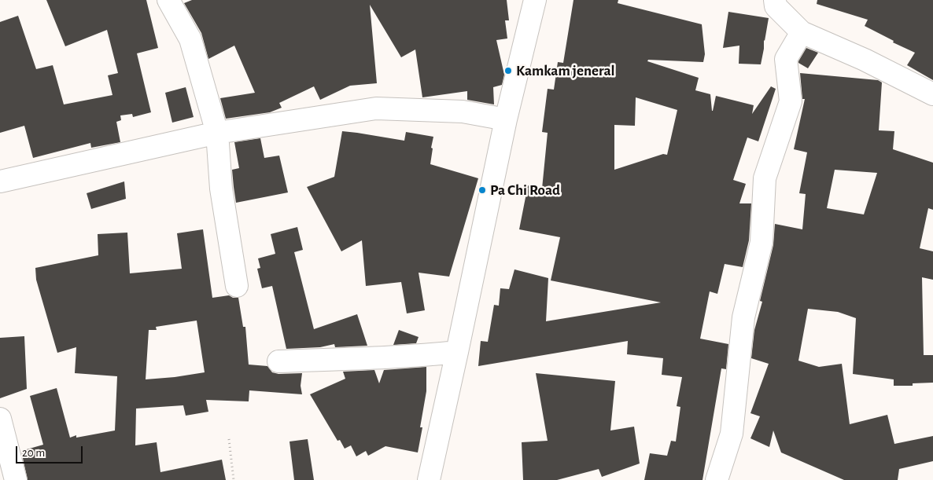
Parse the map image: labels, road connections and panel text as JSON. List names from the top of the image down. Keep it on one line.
{"places":["Kamkam jeneral","Pa Chi Road"],"scale_bar":"20 m"}
